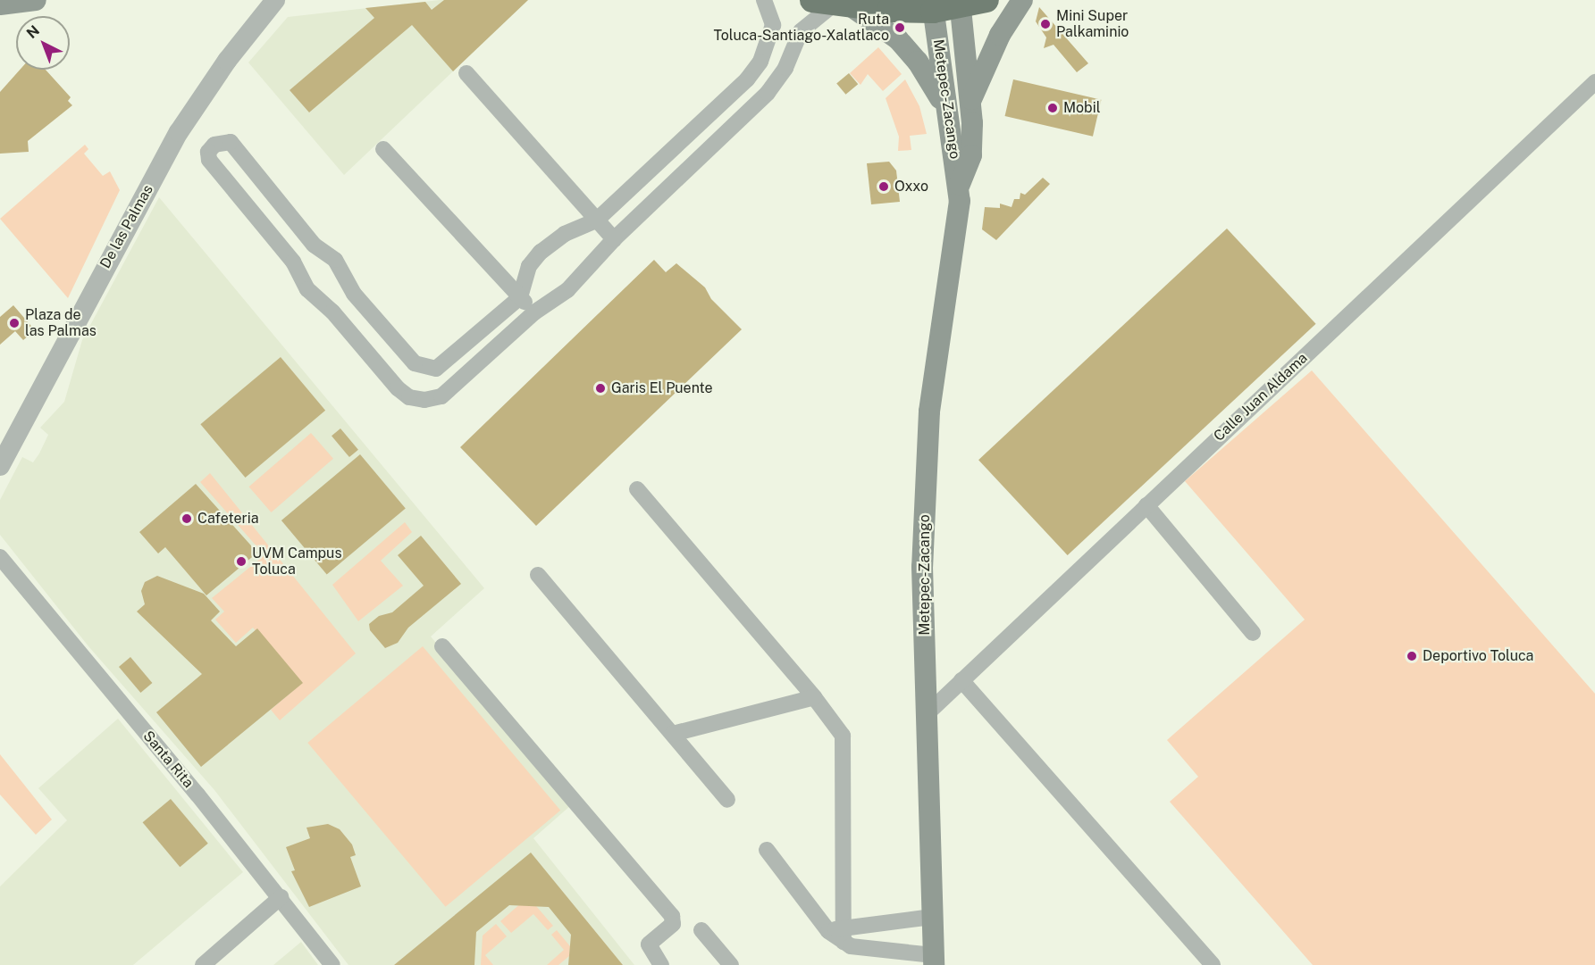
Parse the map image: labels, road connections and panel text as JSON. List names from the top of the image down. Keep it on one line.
{"streets":{"main road":["Metepec-Zacango"],"street":["De las Palmas","Calle Juan Aldama","Santa Rita"]},"crossings":[["Metepec-Zacango","Calle Juan Aldama"]],"places":["Mini Super Palkaminio","Ruta Toluca-Santiago-Xalatlaco","Mobil","Oxxo","Plaza de las Palmas","Garis El Puente","Cafeteria","UVM Campus Toluca","Deportivo Toluca"],"north":"top left"}
